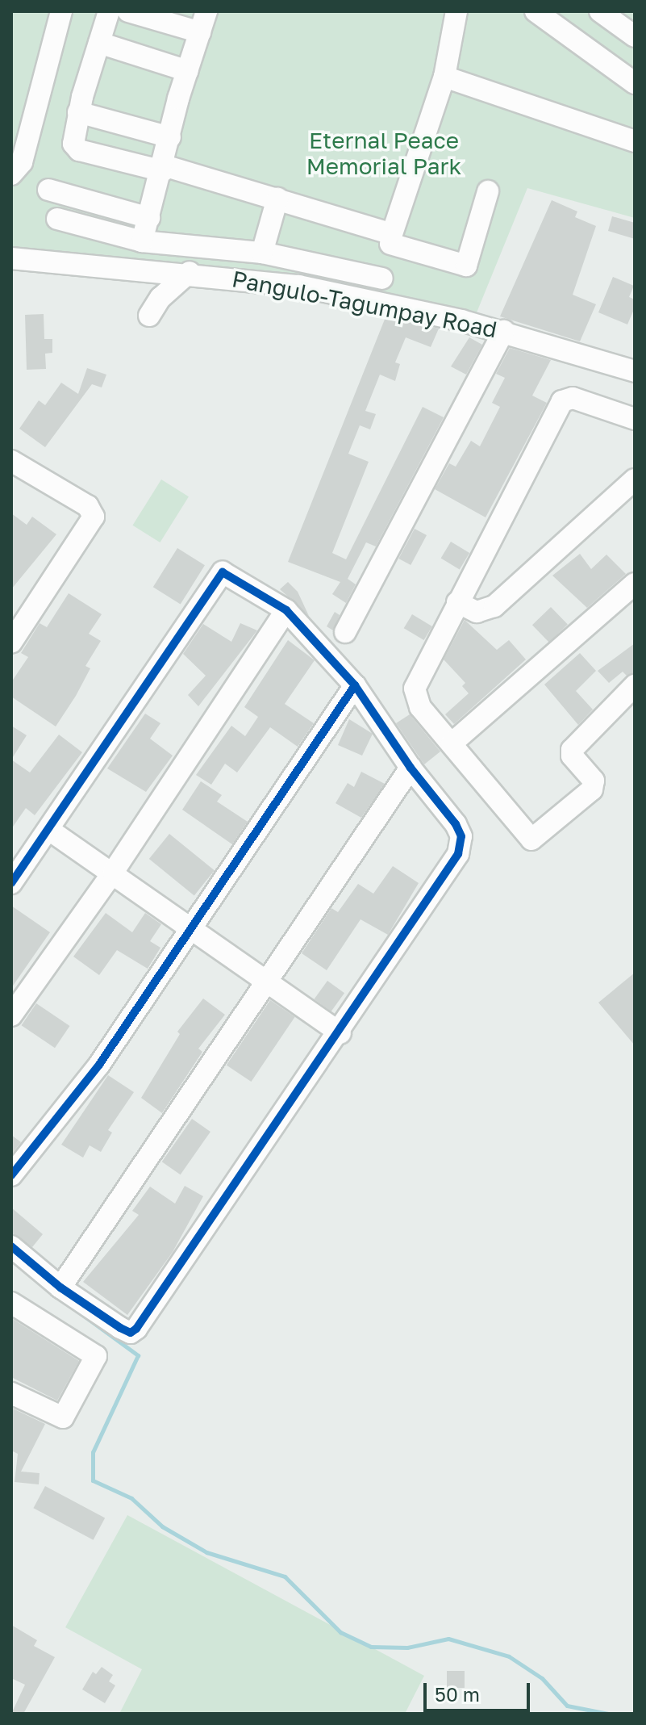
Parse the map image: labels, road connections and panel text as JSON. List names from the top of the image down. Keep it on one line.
{"streets":{"street":["Pangulo-Tagumpay Road"]},"parks":["Eternal Peace Memorial Park"],"scale_bar":"50 m"}
